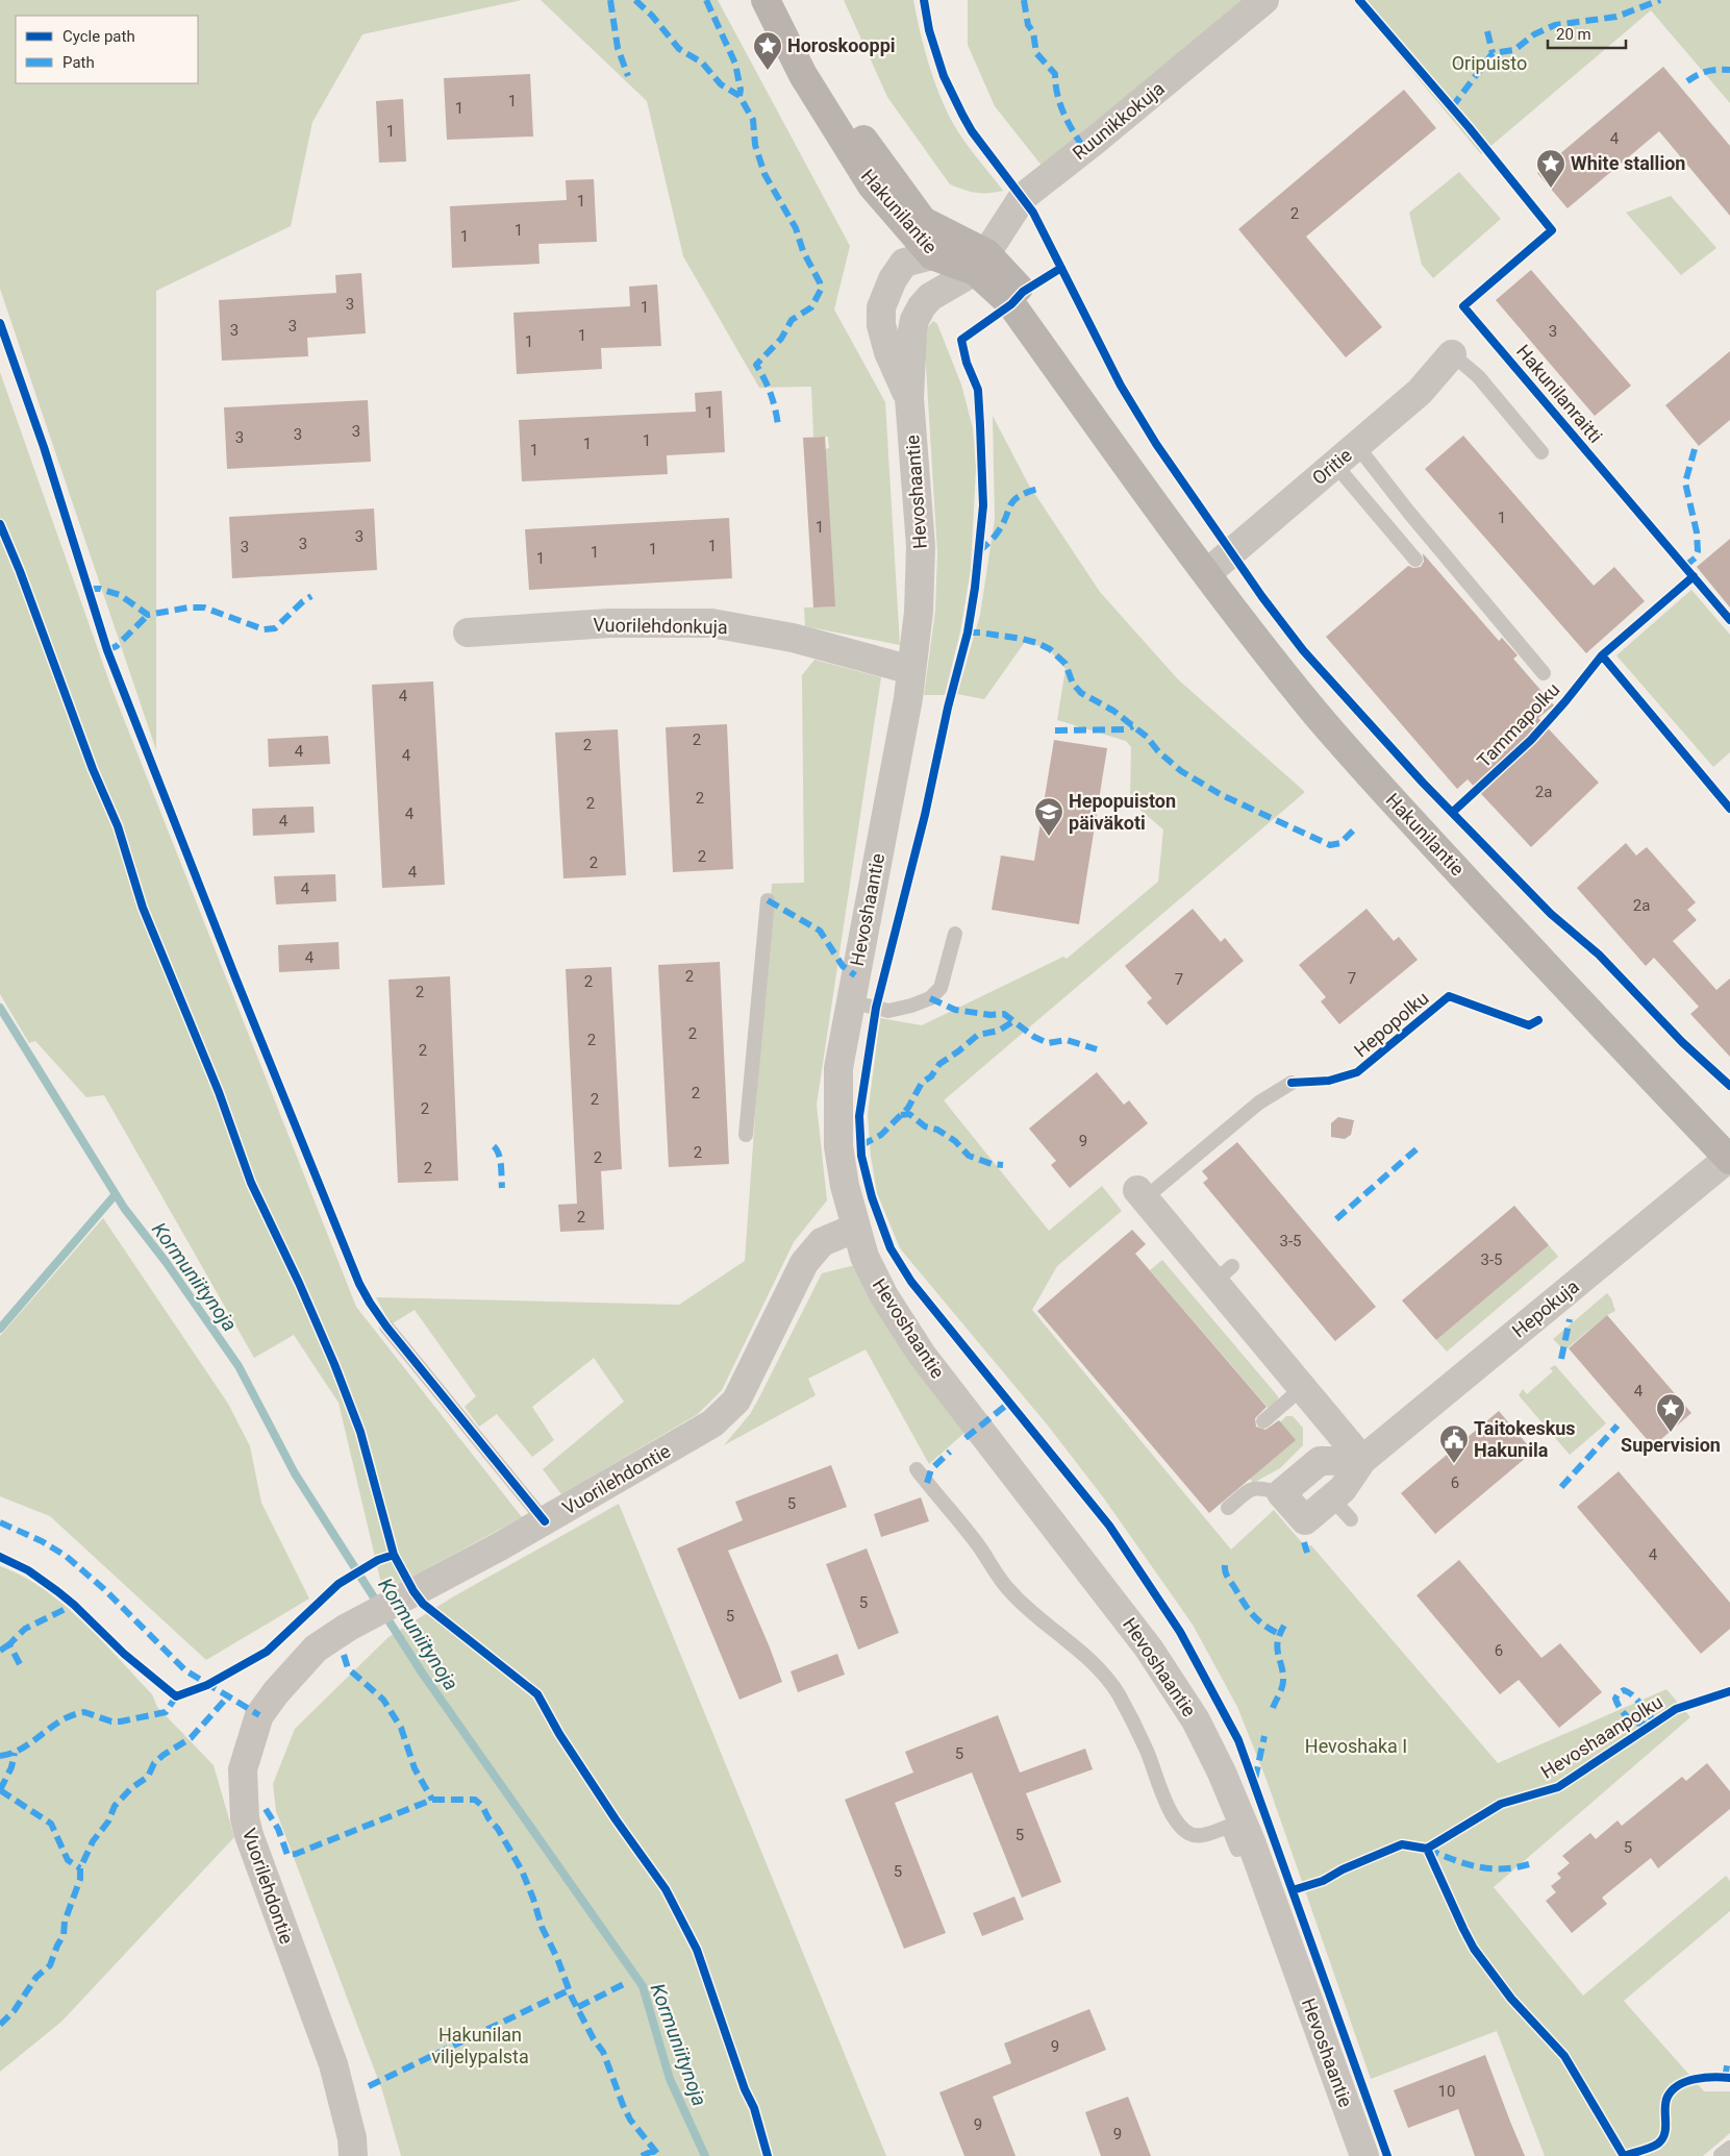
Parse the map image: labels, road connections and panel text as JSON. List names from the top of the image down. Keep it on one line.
{"streets":{"main road":["Hakunilantie"],"street":["Ruunikkokuja","Oritie","Hevoshaantie","Vuorilehdonkuja","Hepokuja","Vuorilehdontie"],"cycle path":["Hakunilanraitti","Tammapolku","Hepopolku","Hevoshaanpolku"]},"crossings":[["Ruunikkokuja","Hakunilantie"],["Ruunikkokuja","Hevoshaantie"],["Hakunilantie","Oritie"],["Hakunilantie","Hevoshaantie"],["Hakunilantie","Hepokuja"],["Hevoshaantie","Vuorilehdonkuja"],["Hevoshaantie","Vuorilehdontie"]],"water":["Kormuniitynoja"],"parks":["Oripuisto","Hevoshaka I","Hakunilan viljelypalsta"],"places":{"place":["Horoskooppi","White stallion","Supervision"],"school or university":["Hepopuiston päiväkoti"],"public building":["Taitokeskus Hakunila"]},"house_numbers":["1","1","1","4","1","2","1","1","3","1","3","3","3","1","1","1","3","3","3","1","1","1","1","1","3","3","1","3","1","1","1","4","2","2","4","4","2a","2","2","4","4","2","2","4","4","2a","4","2","7","7","2","2","2","2","2","2","2","2","9","2","2","2","2","3-5","3-5","4","6","5","4","5","5","6","5","5","5","5","9","10","9","9"],"legend":["Cycle path","Path"],"scale_bar":"20 m"}
